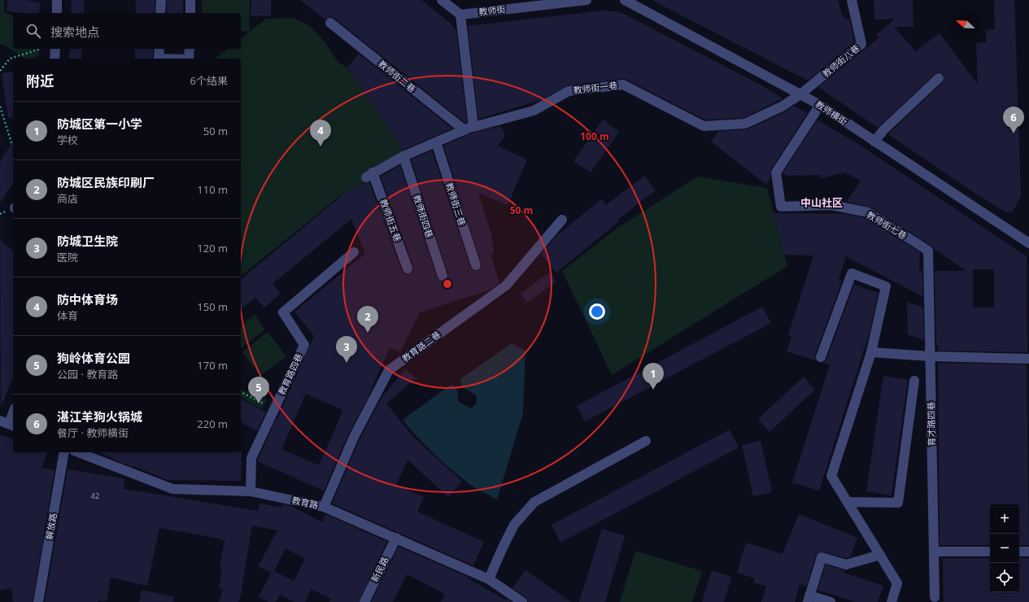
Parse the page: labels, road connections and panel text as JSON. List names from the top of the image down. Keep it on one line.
{"streets":{"street":["教师街","教师街八巷","教师街二巷","教师街一巷","教师横街","教师街三巷","教师街四巷","教师街五巷","教师街七巷","教育路二巷","教育路四巷","育才路四巷","教育路","解放路","新民路"]},"crossings":[["教师街八巷","教师街一巷"],["教师街八巷","教师横街"],["教师街二巷","教师街一巷"],["教师街一巷","教师横街"],["教师街一巷","教师街三巷"],["教师街一巷","教师街四巷"],["教师街一巷","教师街五巷"],["教师横街","教师街七巷"],["教师街七巷","育才路四巷"],["教育路二巷","教育路"],["教育路四巷","教育路"],["教育路","新民路"]],"districts":["中山社区"],"house_numbers":["42"],"north":"top left","page":{"search":"搜索地点","heading":["附近","6个结果"],"list":[{"mark":"1","name":"防城区第一小学","note":"学校","value":"50 m"},{"mark":"2","name":"防城区民族印刷厂","note":"商店","value":"110 m"},{"mark":"3","name":"防城卫生院","note":"医院","value":"120 m"},{"mark":"4","name":"防中体育场","note":"体育","value":"150 m"},{"mark":"5","name":"狗岭体育公园","note":"公园 · 教育路","value":"170 m"},{"mark":"6","name":"湛江羊狗火锅城","note":"餐厅 · 教师横街","value":"220 m"}],"pins":["6","4","2","3","1","5"],"map_buttons":["+","−"]},"rings":["100 m","50 m"]}
